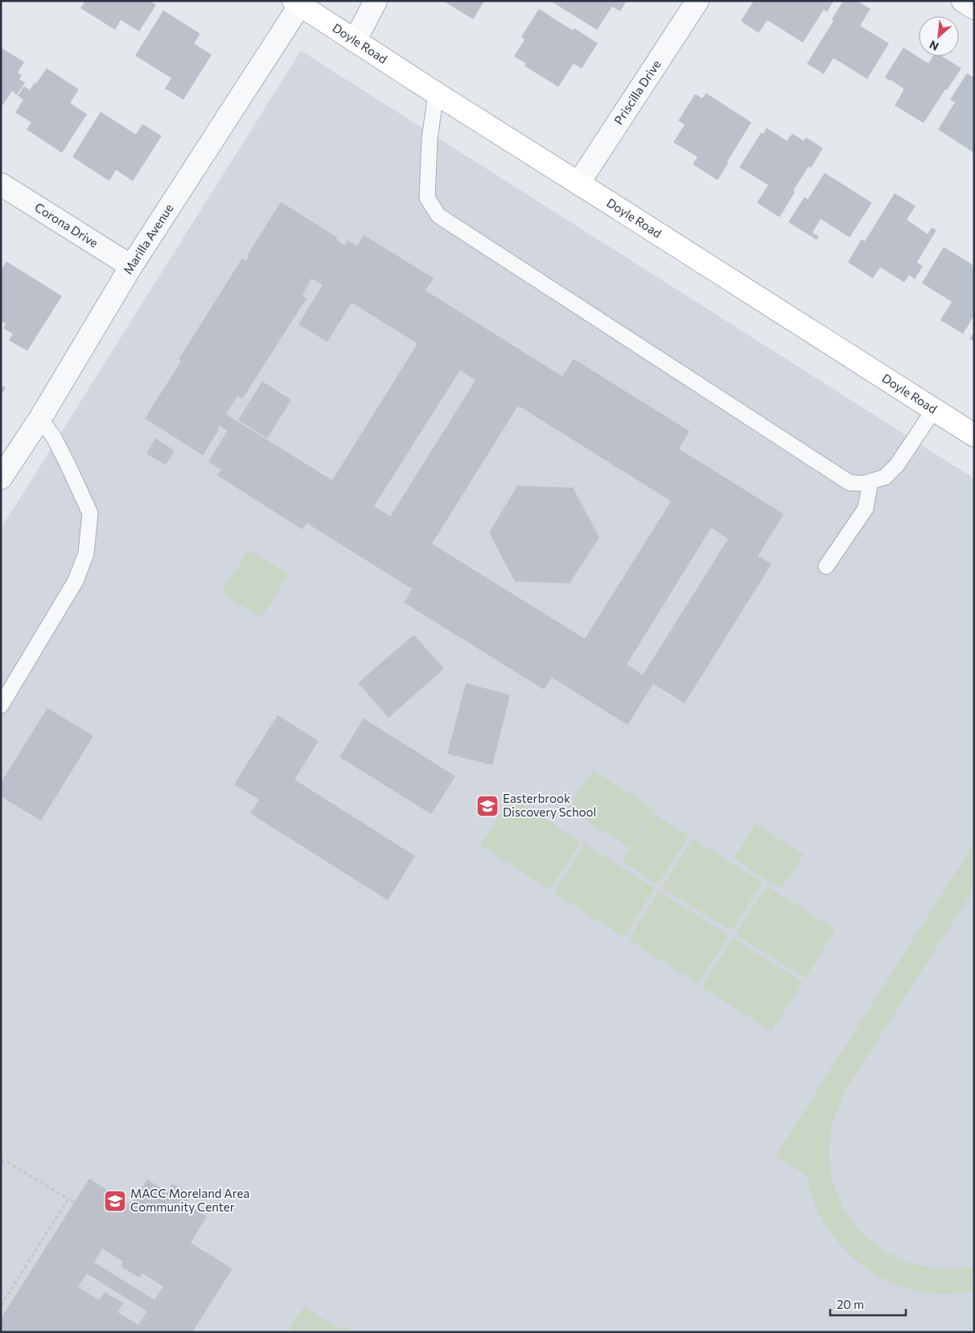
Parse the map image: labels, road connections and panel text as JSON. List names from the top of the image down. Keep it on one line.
{"streets":{"main road":["Doyle Road"],"street":["Priscilla Drive","Corona Drive","Marilla Avenue"]},"crossings":[["Doyle Road","Priscilla Drive"],["Doyle Road","Marilla Avenue"],["Corona Drive","Marilla Avenue"]],"places":{"school or university":["Easterbrook Discovery School","MACC Moreland Area Community Center"]},"scale_bar":"20 m","north":"bottom left"}
